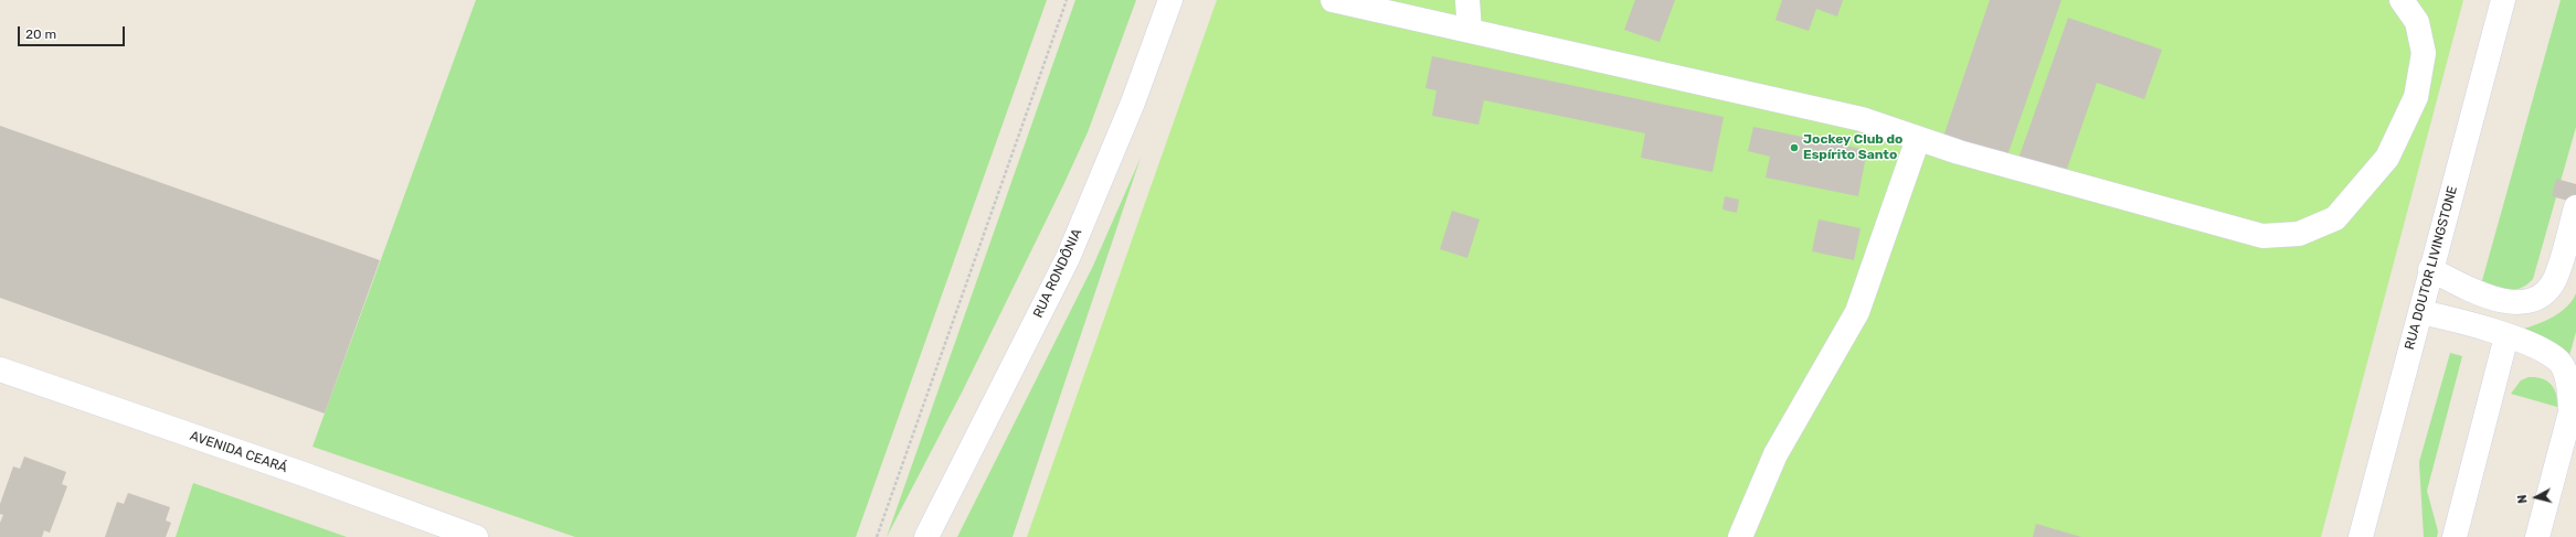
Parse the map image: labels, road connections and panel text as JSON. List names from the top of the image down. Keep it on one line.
{"streets":{"street":["RUA DOUTOR LIVINGSTONE","RUA RONDÔNIA","AVENIDA CEARÁ"]},"places":["Jockey Club do Espírito Santo"],"scale_bar":"20 m","north":"left"}
